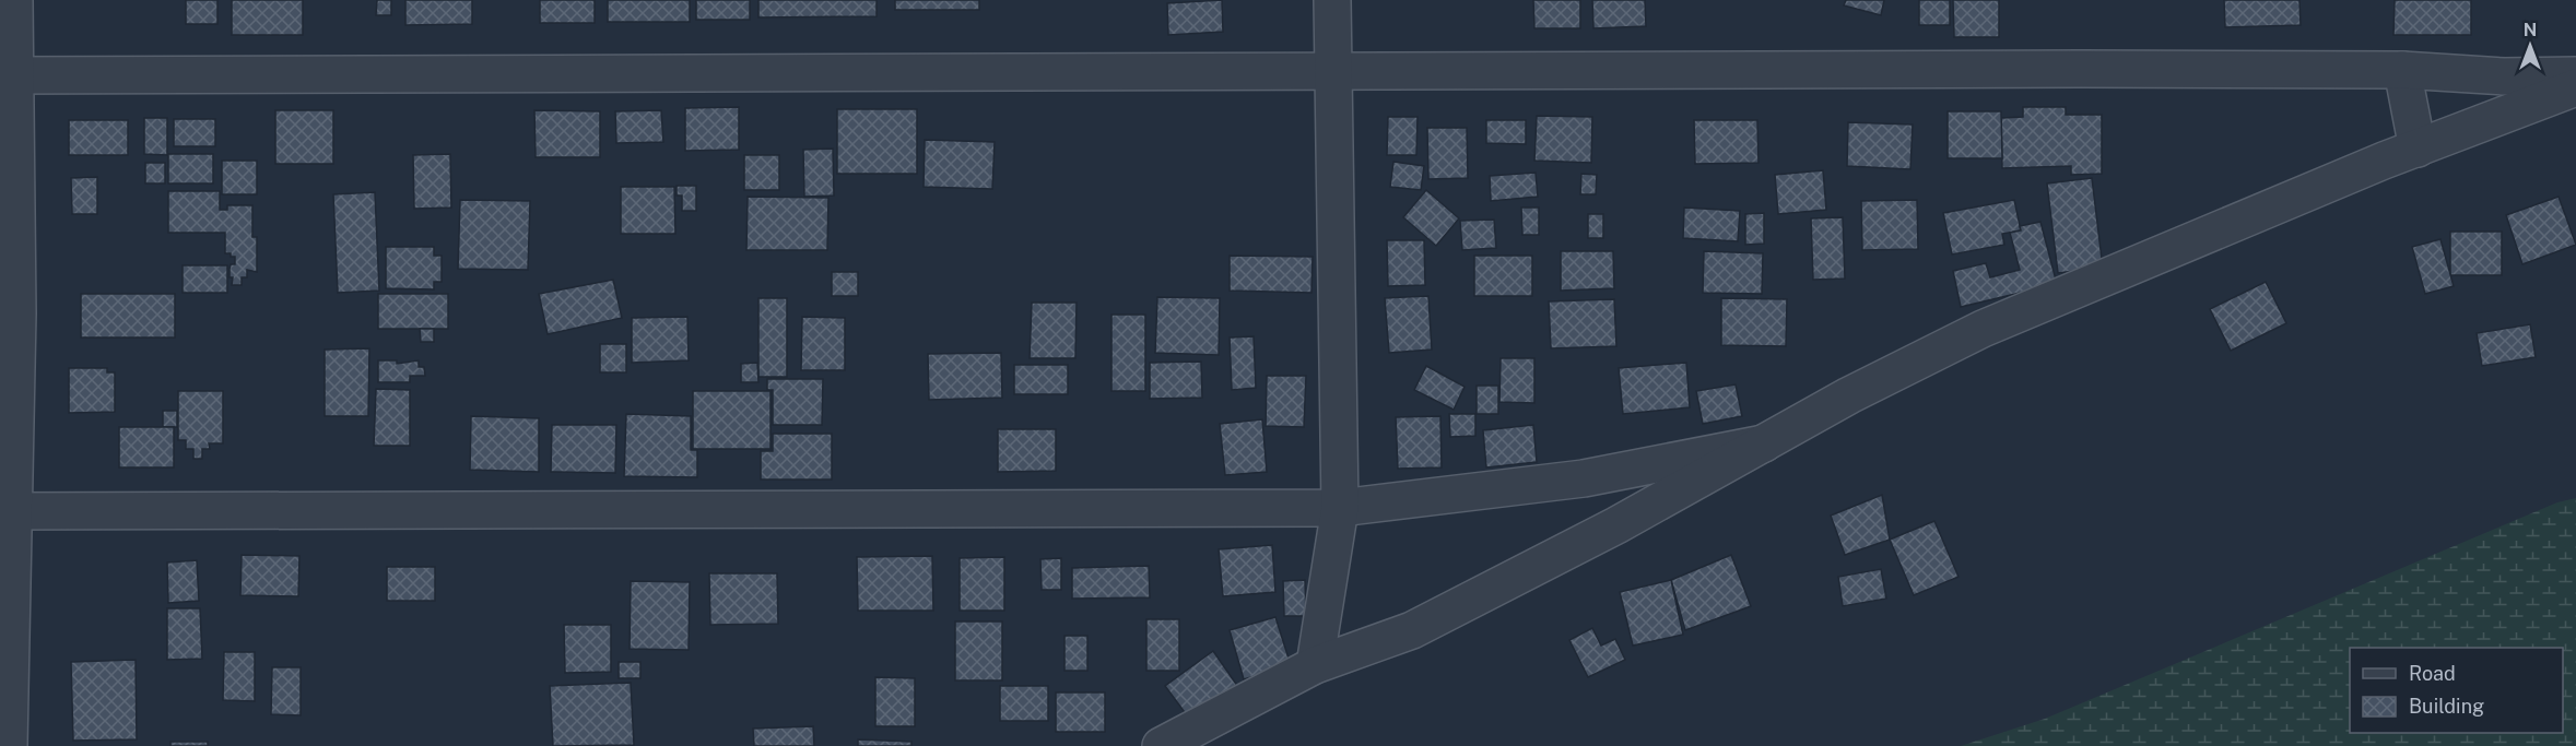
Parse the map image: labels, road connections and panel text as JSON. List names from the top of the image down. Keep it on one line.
{"legend":["Road","Building"],"north":"top"}
